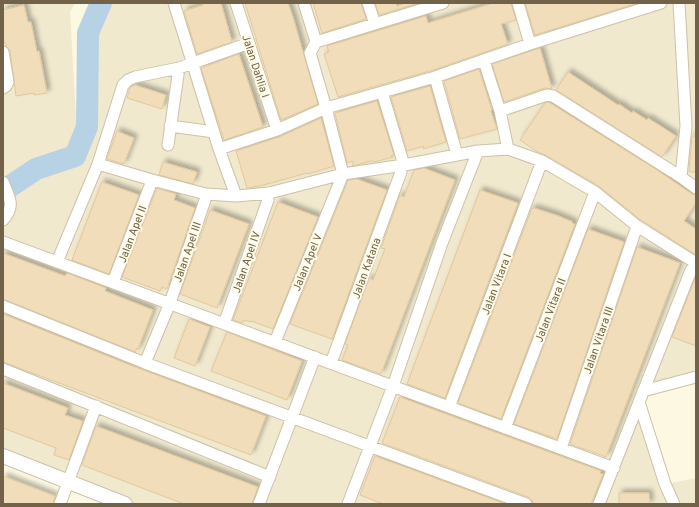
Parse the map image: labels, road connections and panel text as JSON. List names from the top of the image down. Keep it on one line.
{"streets":{"street":["Jalan Dahlia I","Jalan Apel II","Jalan Apel III","Jalan Apel IV","Jalan Apel V","Jalan Katana","Jalan Vitara I","Jalan Vitara II","Jalan Vitara III"]}}
